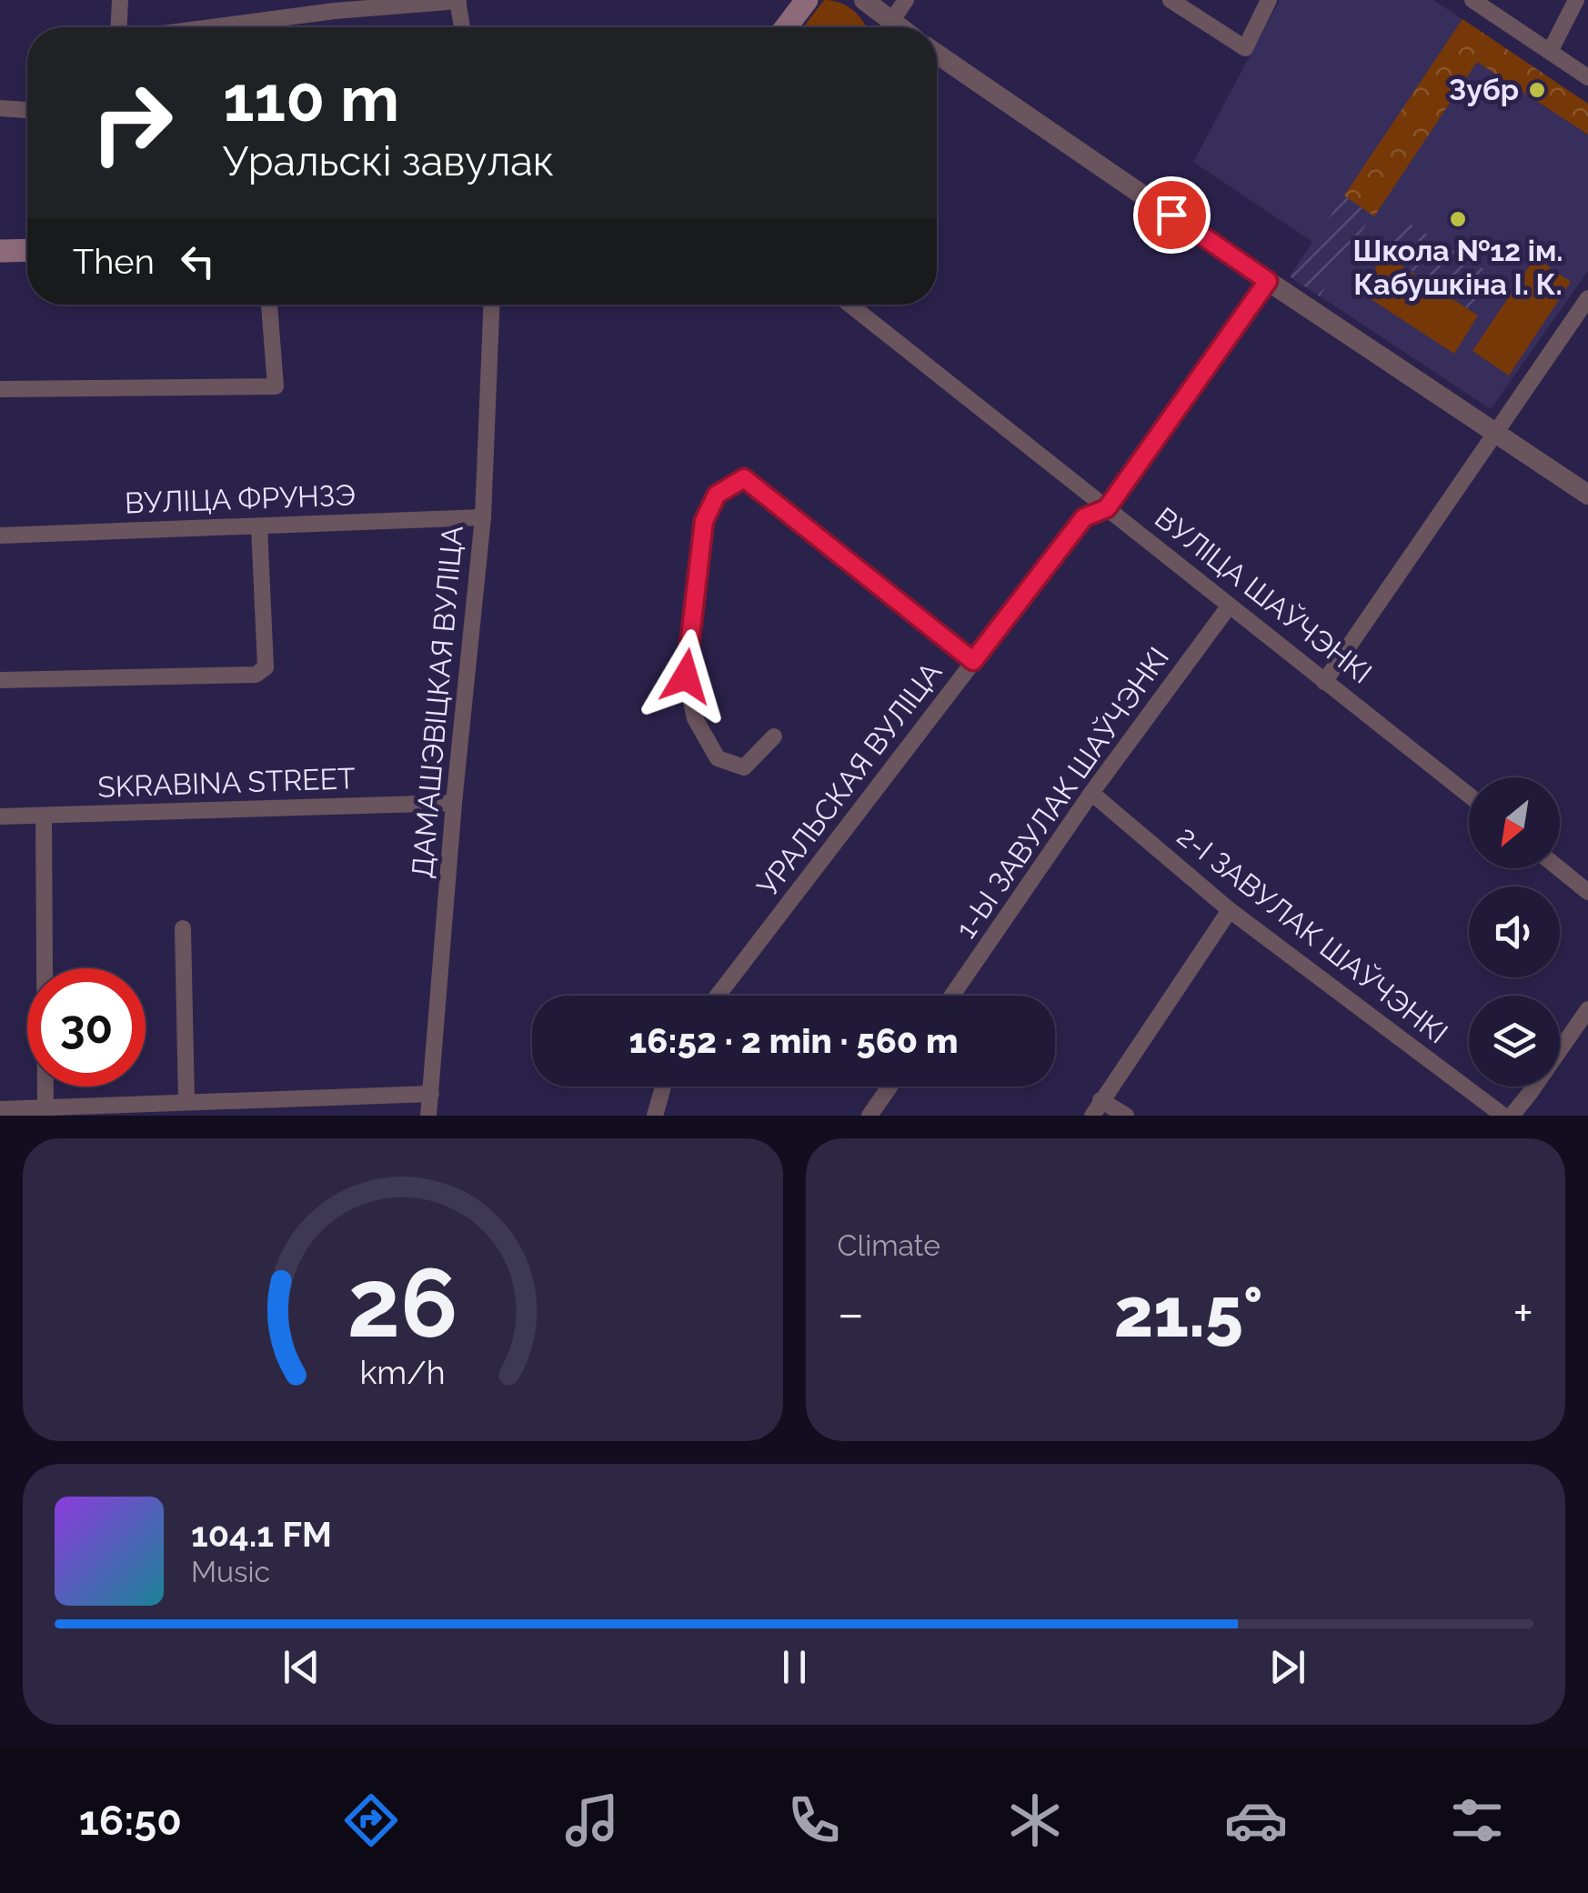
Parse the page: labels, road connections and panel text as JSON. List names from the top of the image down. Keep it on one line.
{"streets":{"street":["ВУЛІЦА ФРУНЗЭ","ВУЛІЦА ШАЎЧЭНКІ","ДАМАШЭВІЦКАЯ ВУЛІЦА","УРАЛЬСКАЯ ВУЛІЦА","SKRABINA STREET","1-Ы ЗАВУЛАК ШАЎЧЭНКІ","2-І ЗАВУЛАК ШАЎЧЭНКІ"]},"crossings":[["ВУЛІЦА ФРУНЗЭ","ДАМАШЭВІЦКАЯ ВУЛІЦА"],["ВУЛІЦА ШАЎЧЭНКІ","УРАЛЬСКАЯ ВУЛІЦА"],["ВУЛІЦА ШАЎЧЭНКІ","1-Ы ЗАВУЛАК ШАЎЧЭНКІ"],["ДАМАШЭВІЦКАЯ ВУЛІЦА","SKRABINA STREET"],["1-Ы ЗАВУЛАК ШАЎЧЭНКІ","2-І ЗАВУЛАК ШАЎЧЭНКІ"]],"places":["Зубр","Школа №12 ім. Кабушкіна І. К."],"north":"bottom left","page":{"turn":["110 m","Уральскі завулак"],"then":"Then","limit":"30","trip":"16:52 · 2 min · 560 m","tile":"Climate","heat":["−","21.5°","+"],"song":["104.1 FM","Music"],"tabs":"16:50","gauge":["26","km/h"]}}
